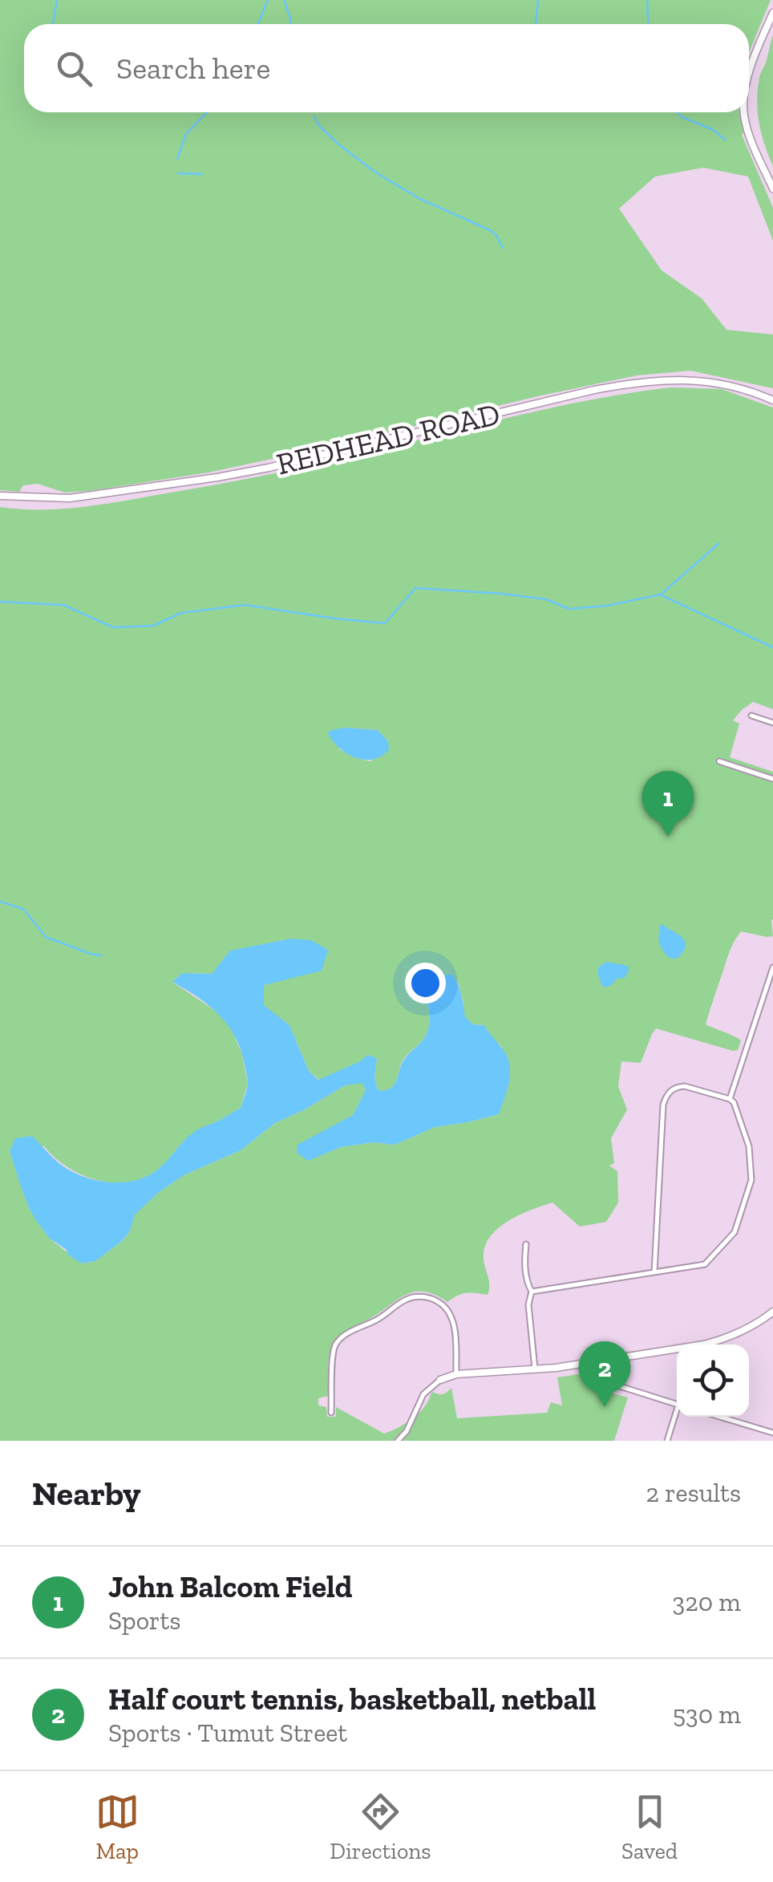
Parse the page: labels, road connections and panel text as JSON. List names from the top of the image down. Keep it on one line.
{"streets":{"main road":["REDHEAD ROAD"]},"page":{"search":"Search here","pins":["1","2"],"heading":["Nearby","2 results"],"list":[{"mark":"1","name":"John Balcom Field","note":"Sports","value":"320 m"},{"mark":"2","name":"Half court tennis, basketball, netball","note":"Sports · Tumut Street","value":"530 m"}],"nav":["Map","Directions","Saved"]}}
